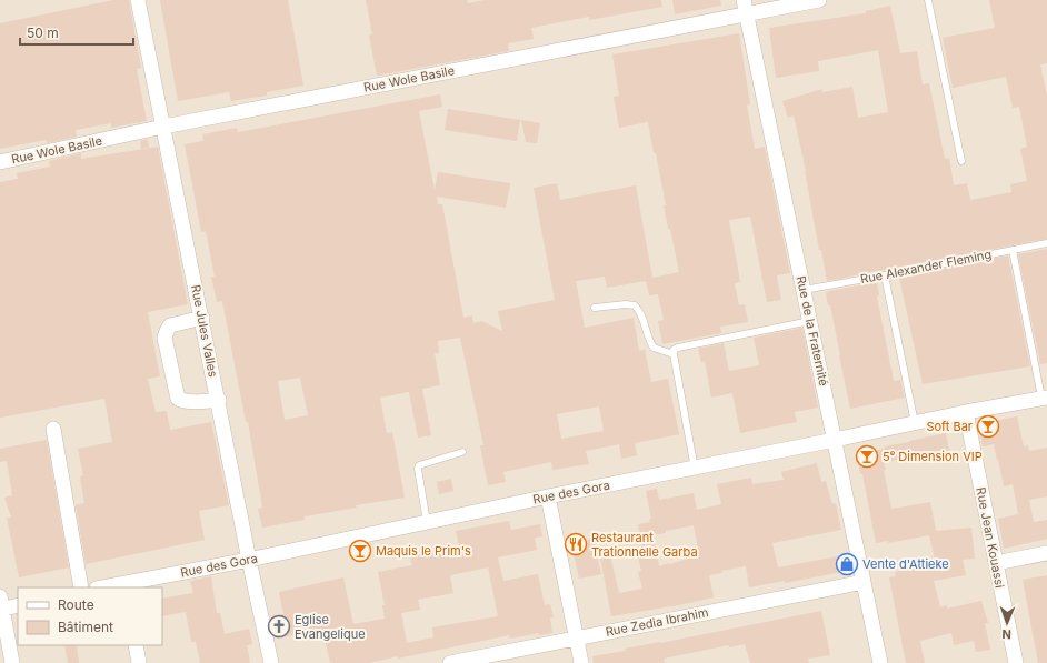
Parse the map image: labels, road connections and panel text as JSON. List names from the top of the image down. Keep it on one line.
{"streets":{"street":["Rue Wole Basile","Rue Jules Valles","Rue de la Fraternité","Rue des Gora","Rue Jean Kouassi","Rue Zedia Ibrahim"],"lane":["Rue Alexander Fleming"]},"crossings":[["Rue Wole Basile","Rue Jules Valles"],["Rue Wole Basile","Rue de la Fraternité"],["Rue Alexander Fleming","Rue de la Fraternité"],["Rue Jules Valles","Rue des Gora"],["Rue de la Fraternité","Rue des Gora"],["Rue de la Fraternité","Rue Zedia Ibrahim"],["Rue des Gora","Rue Jean Kouassi"]],"places":{"bar":["Soft Bar","5ᵉ Dimension VIP","Maquis le Prim's"],"restaurant":["Restaurant Trationnelle Garba"],"shop":["Vente d'Attieke"],"church":["Eglise Evangelique"]},"legend":["Route","Bâtiment"],"scale_bar":"50 m","north":"bottom"}
